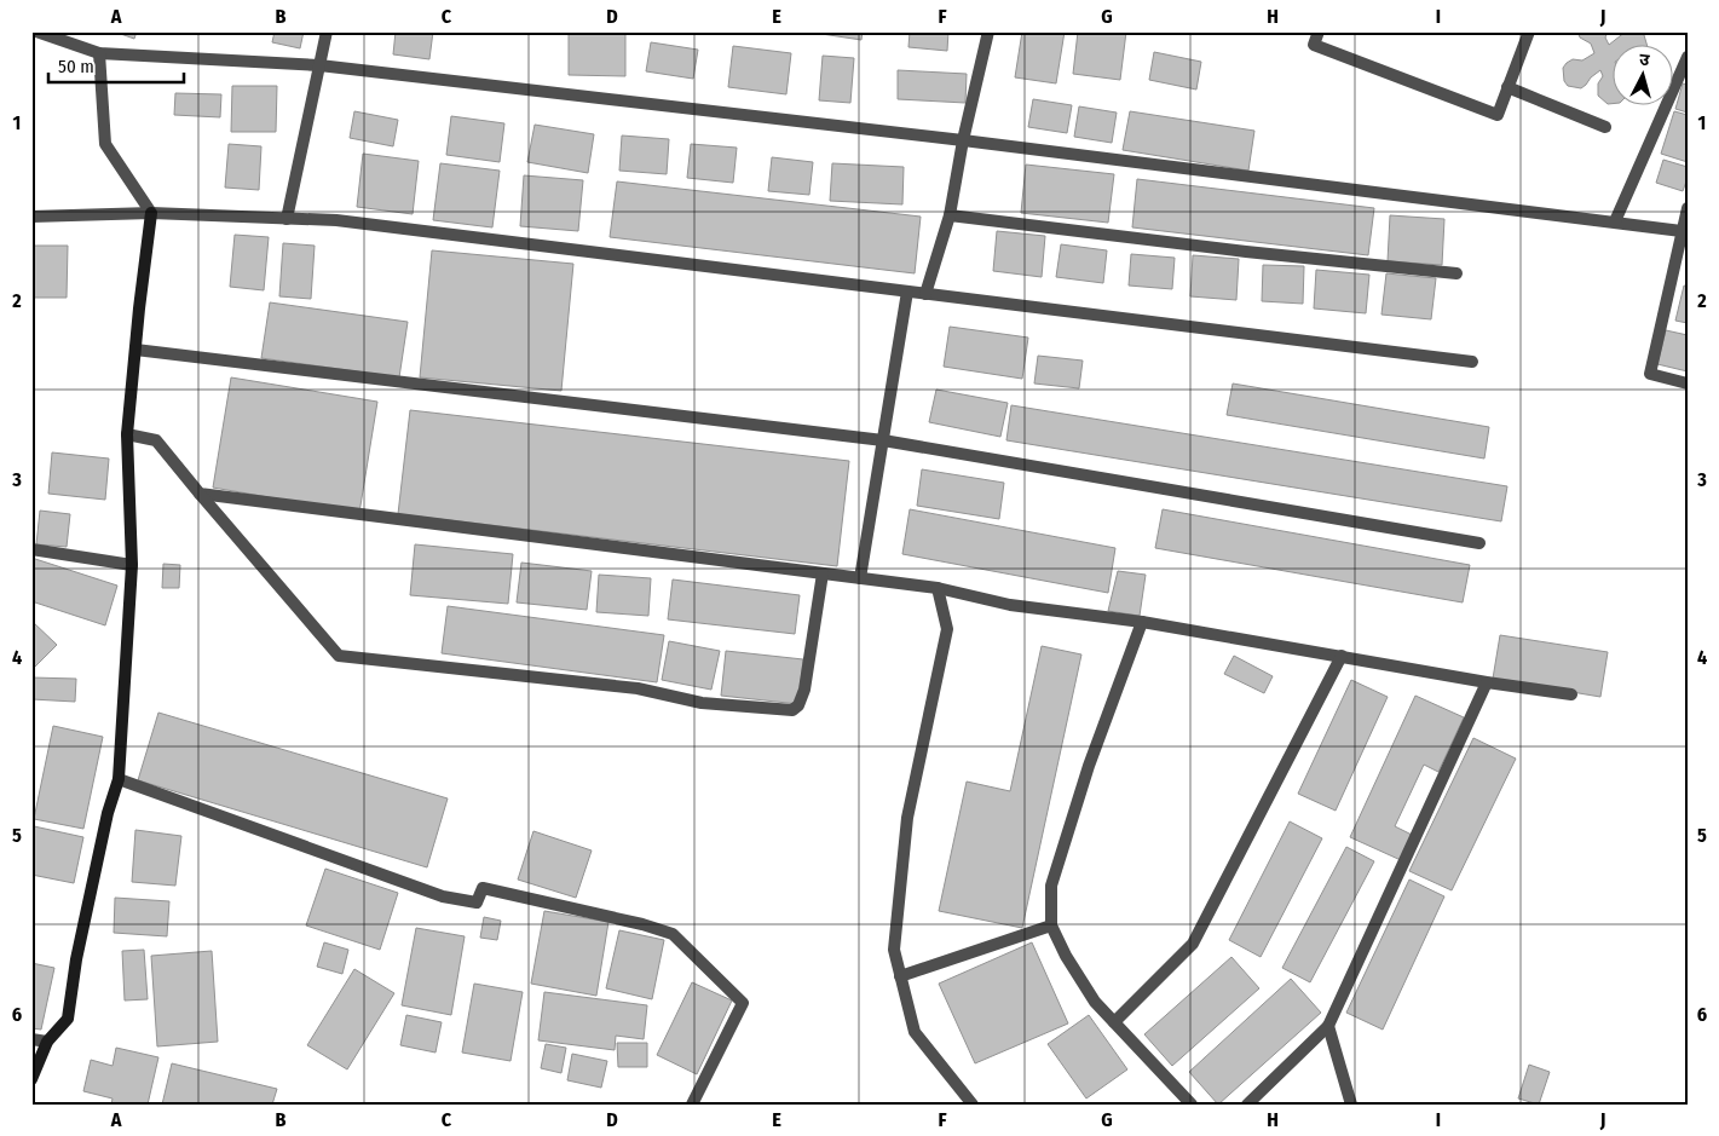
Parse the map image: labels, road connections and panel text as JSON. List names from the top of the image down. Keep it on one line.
{"scale_bar":"50 m","north":"top","grid":{"columns":["A","B","C","D","E","F","G","H","I","J"],"rows":["1","2","3","4","5","6"]}}
